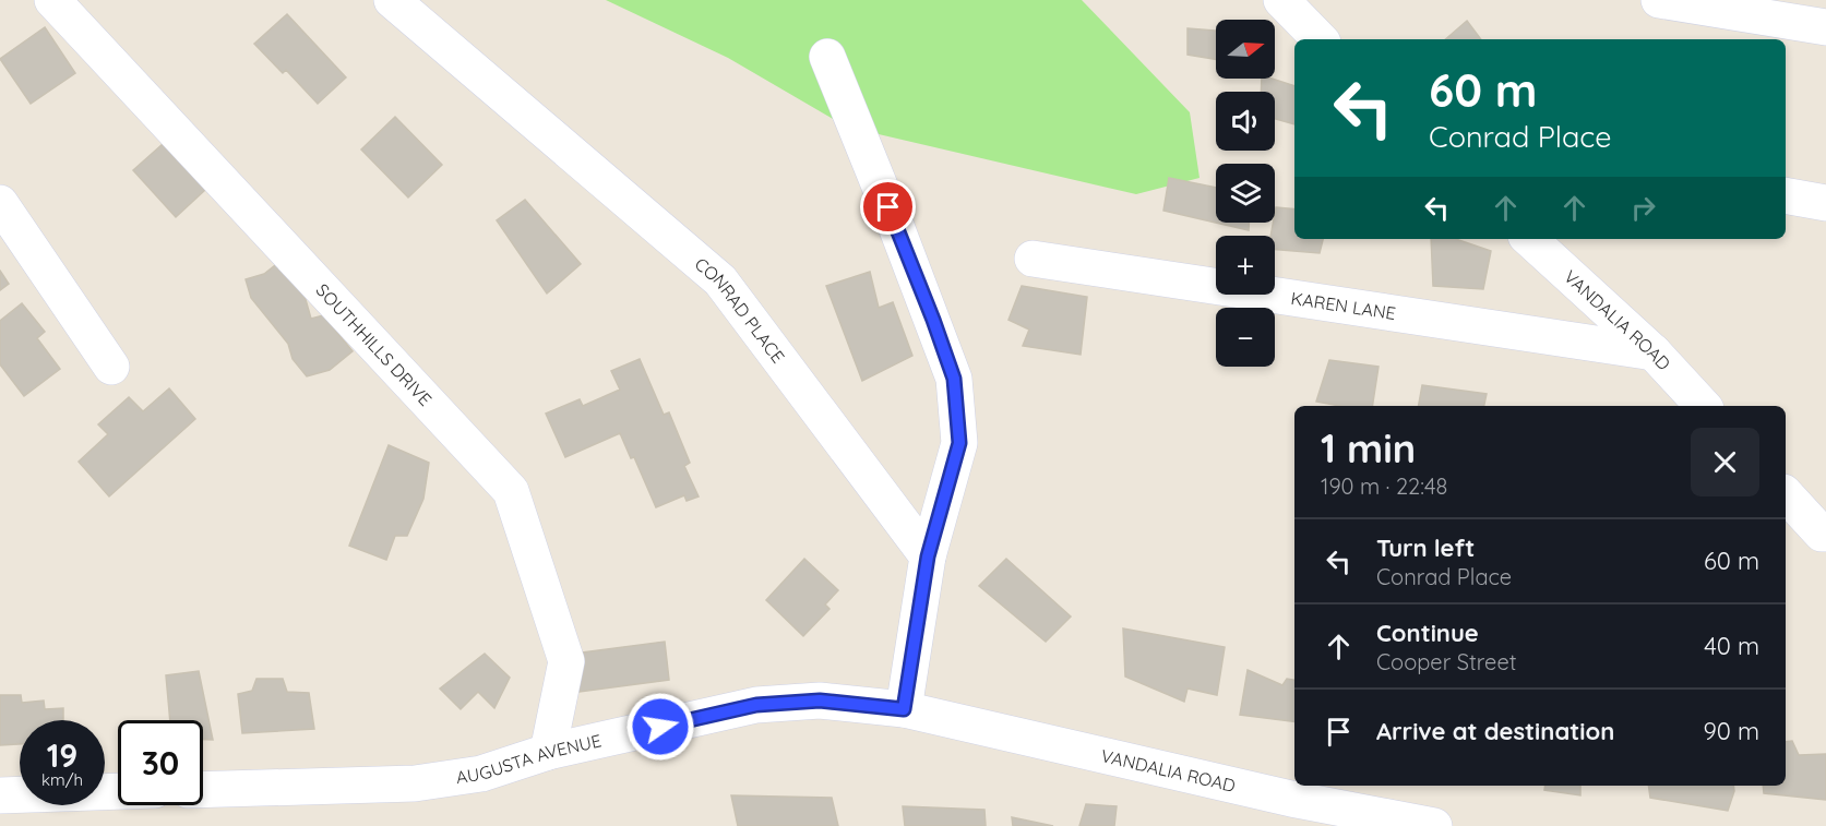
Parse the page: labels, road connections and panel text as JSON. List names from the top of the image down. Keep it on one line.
{"streets":{"street":["KAREN LANE","CONRAD PLACE","VANDALIA ROAD","SOUTHHILLS DRIVE","AUGUSTA AVENUE"]},"crossings":[["KAREN LANE","VANDALIA ROAD"],["VANDALIA ROAD","AUGUSTA AVENUE"],["SOUTHHILLS DRIVE","AUGUSTA AVENUE"]],"north":"right","page":{"map_buttons":["+","−"],"turn":["60 m","Conrad Place"],"heading":["1 min","190 m · 22:48"],"list":[{"name":"Turn left","note":"Conrad Place","value":"60 m"},{"name":"Continue","note":"Cooper Street","value":"40 m"},{"name":"Arrive at destination","value":"90 m"}],"speed":"19 km/h","limit":"30"}}
